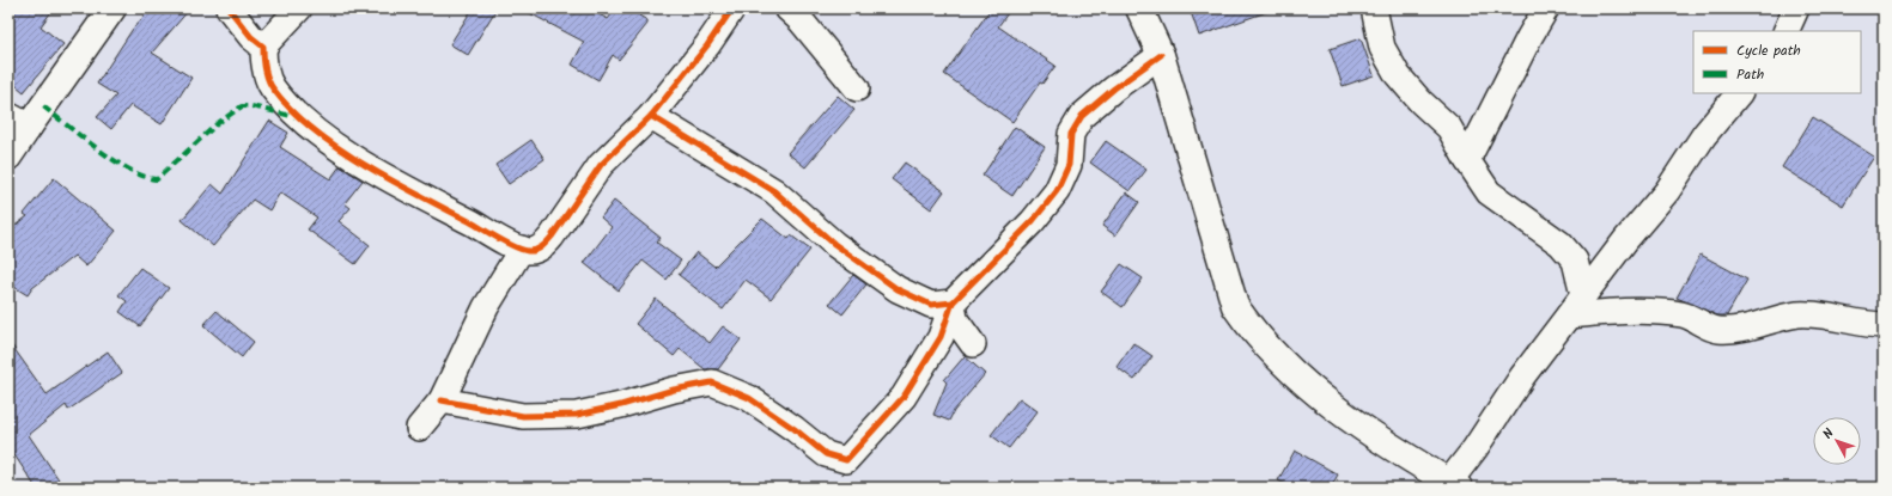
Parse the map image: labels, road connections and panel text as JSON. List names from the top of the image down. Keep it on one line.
{"legend":["Cycle path","Path"],"north":"top left"}
